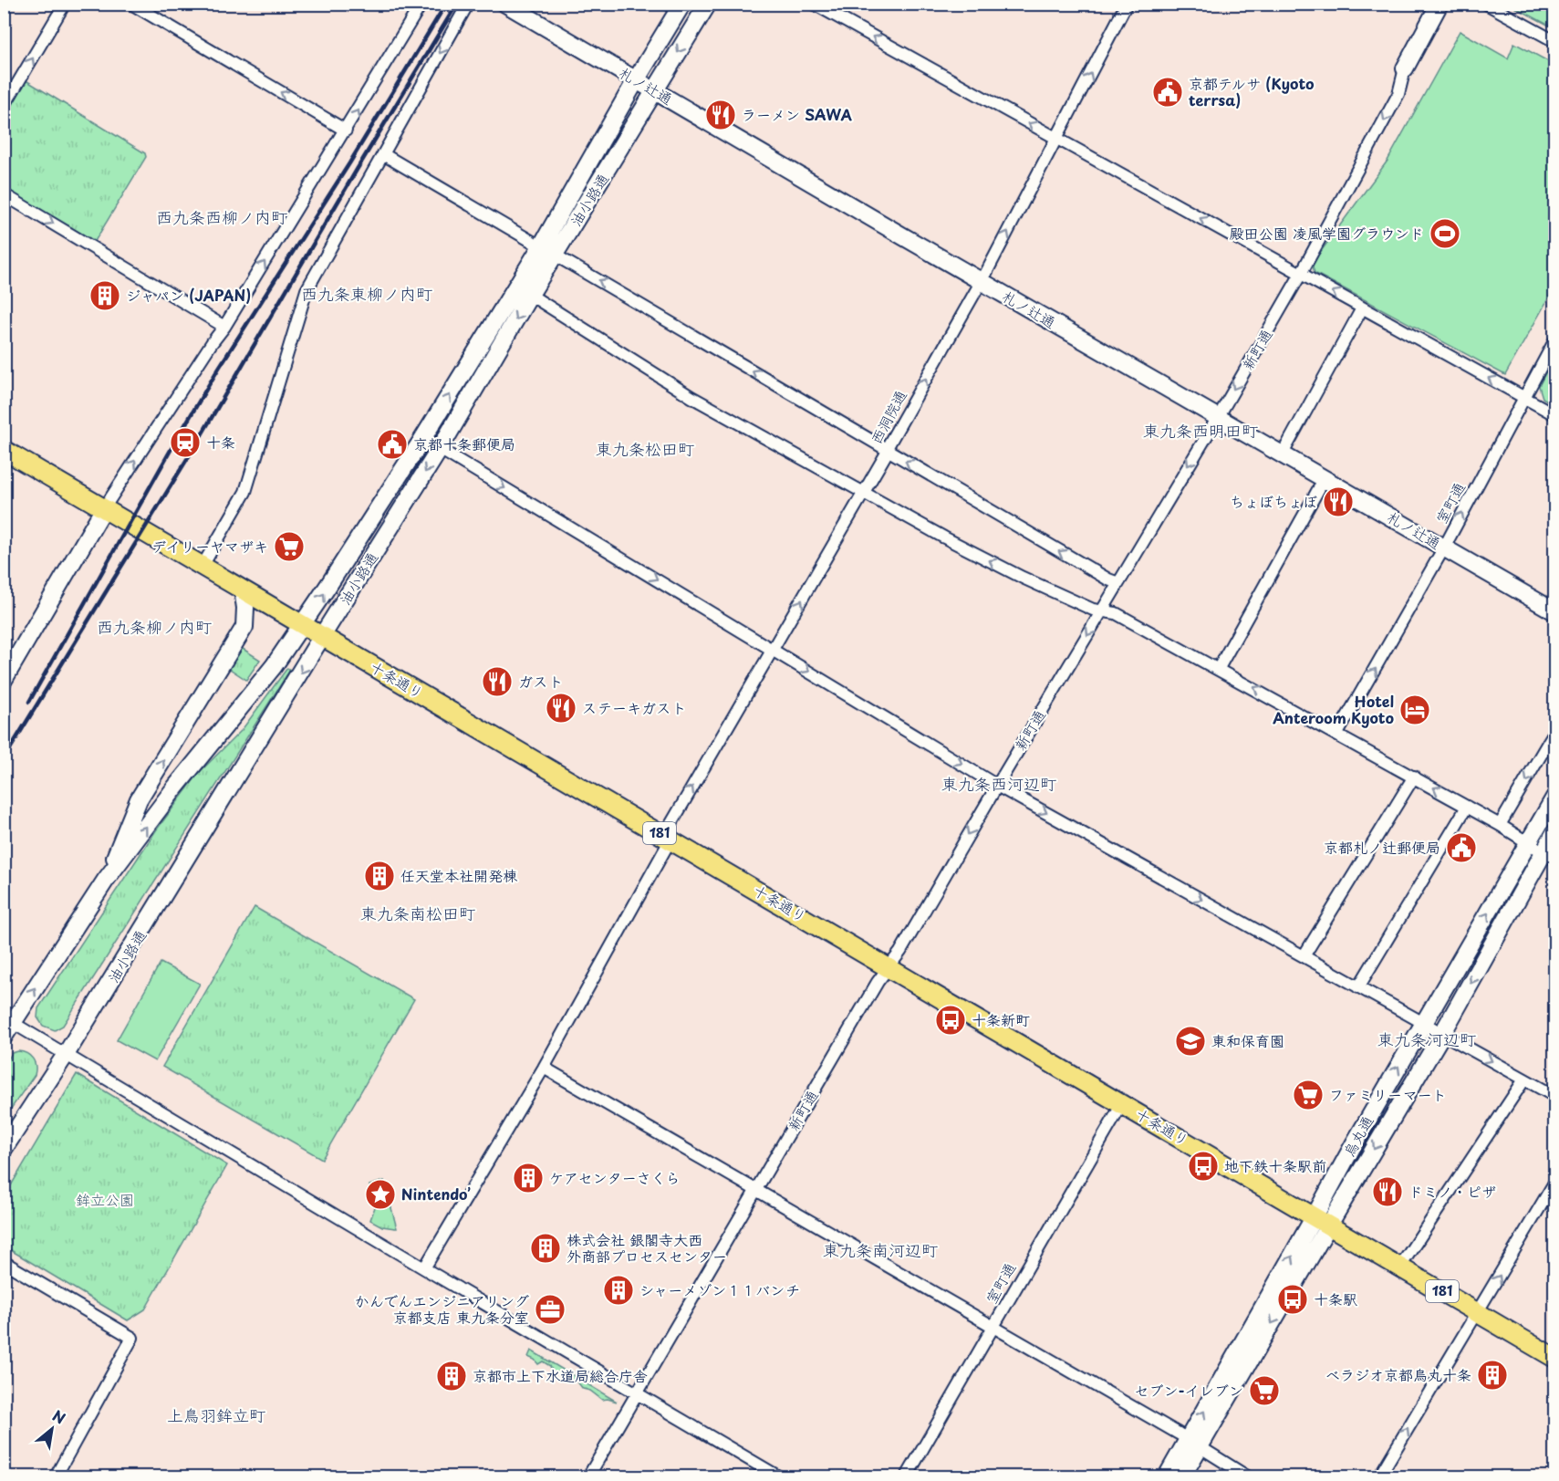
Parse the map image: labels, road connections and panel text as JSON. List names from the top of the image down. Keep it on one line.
{"streets":{"main road":["十条通り","181"],"street":["札ノ辻通","油小路通","新町通","西洞院通","室町通","烏丸通"]},"crossings":[["札ノ辻通","油小路通"],["札ノ辻通","新町通"],["札ノ辻通","西洞院通"],["札ノ辻通","室町通"],["油小路通","十条通り"],["新町通","十条通り"],["西洞院通","十条通り"],["室町通","十条通り"],["十条通り","烏丸通"]],"one_way":["新町通","西洞院通","室町通"],"districts":["西九条西柳ノ内町","西九条東柳ノ内町","東九条西明田町","東九条松田町","西九条柳ノ内町","東九条西河辺町","東九条南松田町","東九条河辺町","東九条南河辺町","上鳥羽鉾立町"],"parks":["鉾立公園"],"places":{"public building":["京都テルサ (Kyoto terrsa)","京都十条郵便局","京都札ノ辻郵便局"],"restaurant":["ラーメン SAWA","ちょぼちょぼ","ガスト","ステーキガスト","ドミノ・ピザ"],"sports":["殿田公園 凌風学園グラウンド"],"building":["ジャパン (JAPAN)","任天堂本社開発棟","ケアセンターさくら","株式会社 銀閣寺大西 外商部プロセスセンター","シャーメゾン１１バンチ","ベラジオ京都烏丸十条","京都市上下水道局総合庁舎"],"station":["十条"],"supermarket":["デイリーヤマザキ","ファミリーマート","セブン-イレブン"],"hotel":["Hotel Anteroom Kyoto"],"bus stop":["十条新町","地下鉄十条駅前","十条駅"],"school or university":["東和保育園"],"place":["Nintendo’"],"office":["かんでんエンジニアリング 京都支店 東九条分室"]},"north":"top right"}
